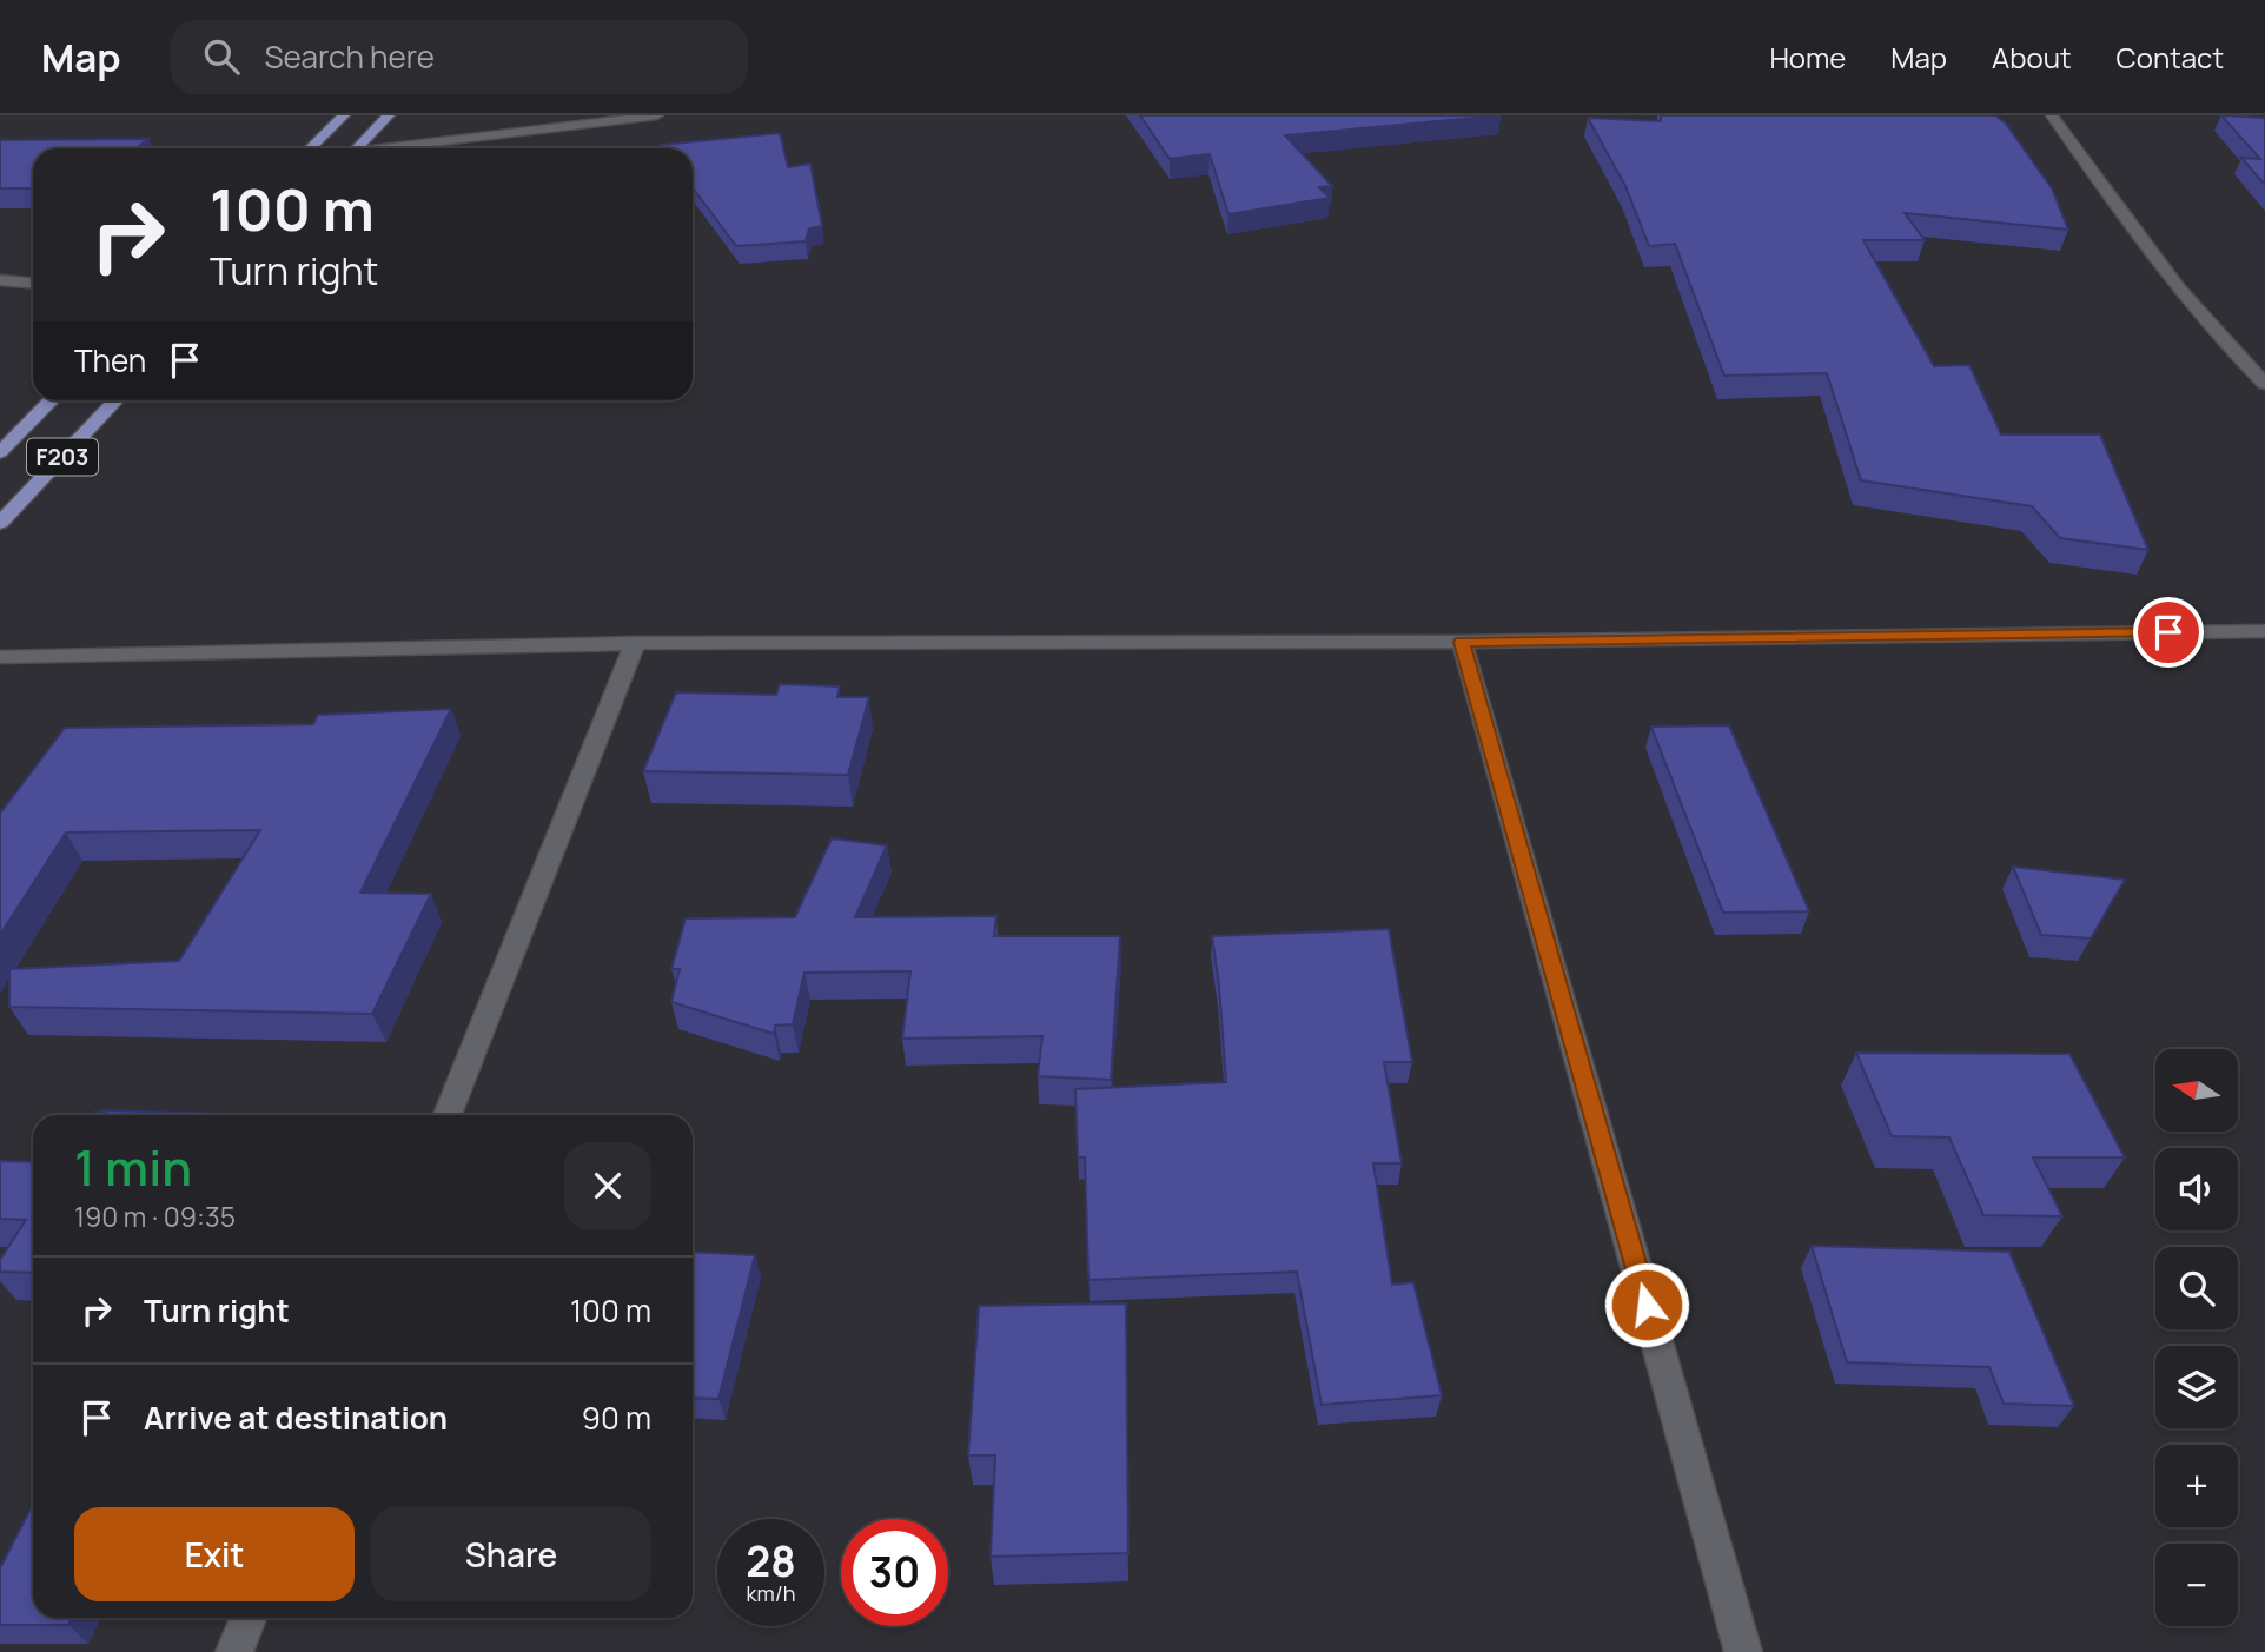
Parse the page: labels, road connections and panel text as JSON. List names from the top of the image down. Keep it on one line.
{"streets":{"main road":["F203"]},"north":"left","page":{"header":"Map","search":"Search here","nav":["Home","Map","About","Contact"],"turn":["100 m","Turn right"],"then":"Then","map_buttons":["+","−"],"heading":["1 min","190 m · 09:35"],"list":[{"name":"Turn right","value":"100 m"},{"name":"Arrive at destination","value":"90 m"}],"buttons":["Exit","Share"],"speed":"28 km/h","limit":"30"}}
